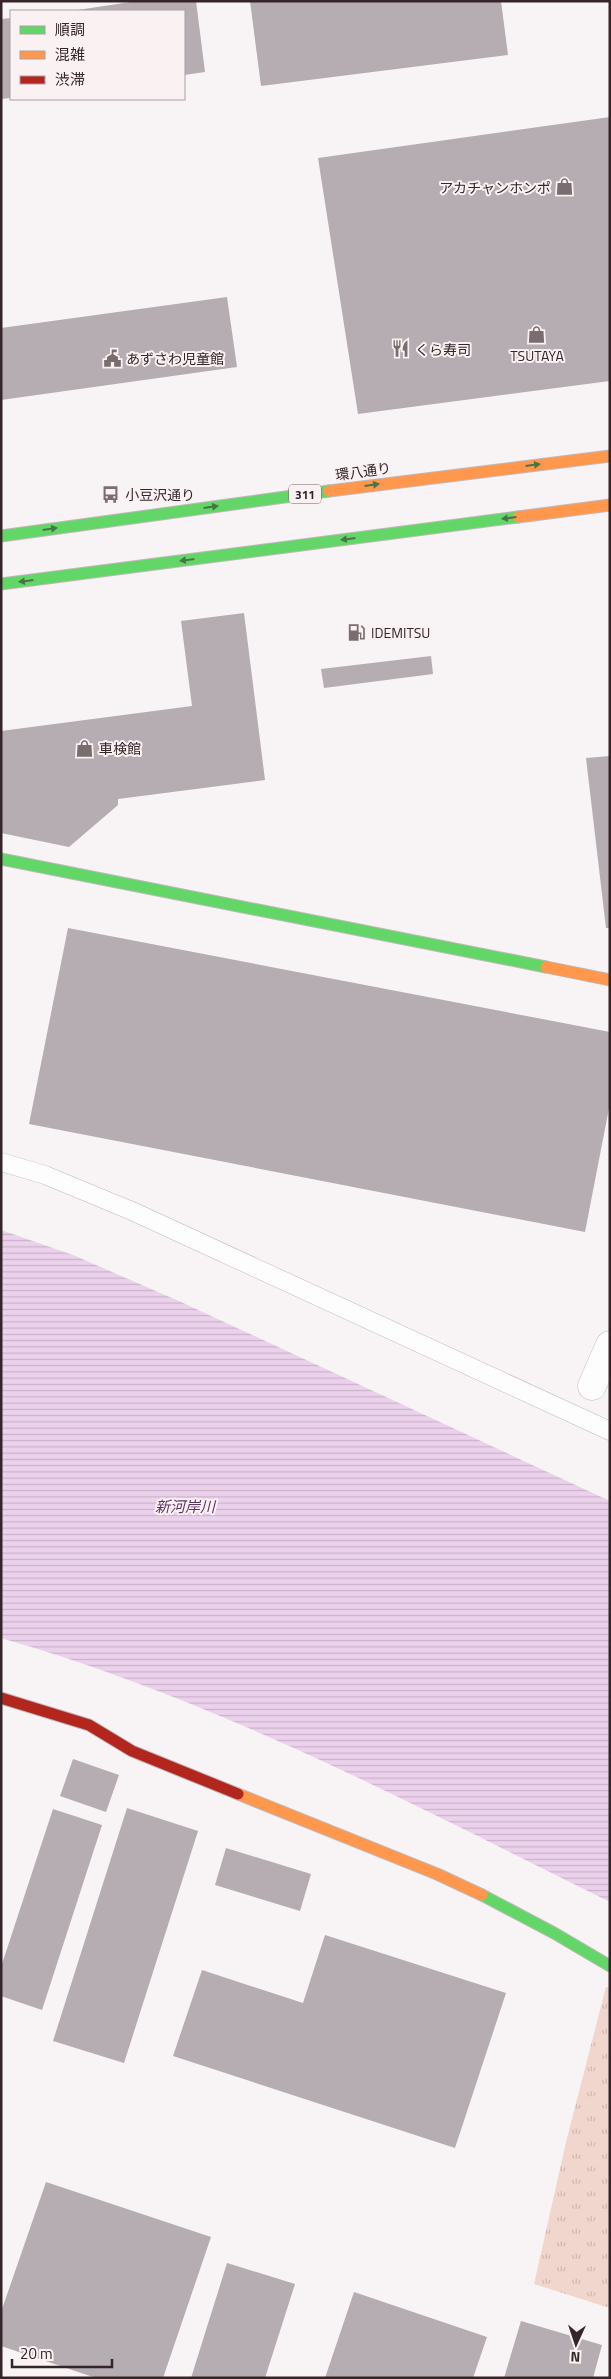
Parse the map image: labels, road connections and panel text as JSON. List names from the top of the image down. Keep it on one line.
{"streets":{"street":["環八通り","311"]},"water":["新河岸川"],"places":{"shop":["アカチャンホンポ","TSUTAYA","車検館"],"restaurant":["くら寿司"],"public building":["あずさわ児童館"],"bus stop":["小豆沢通り"],"fuel station":["IDEMITSU"]},"legend":["順調","混雑","渋滞"],"scale_bar":"20 m","north":"bottom"}
